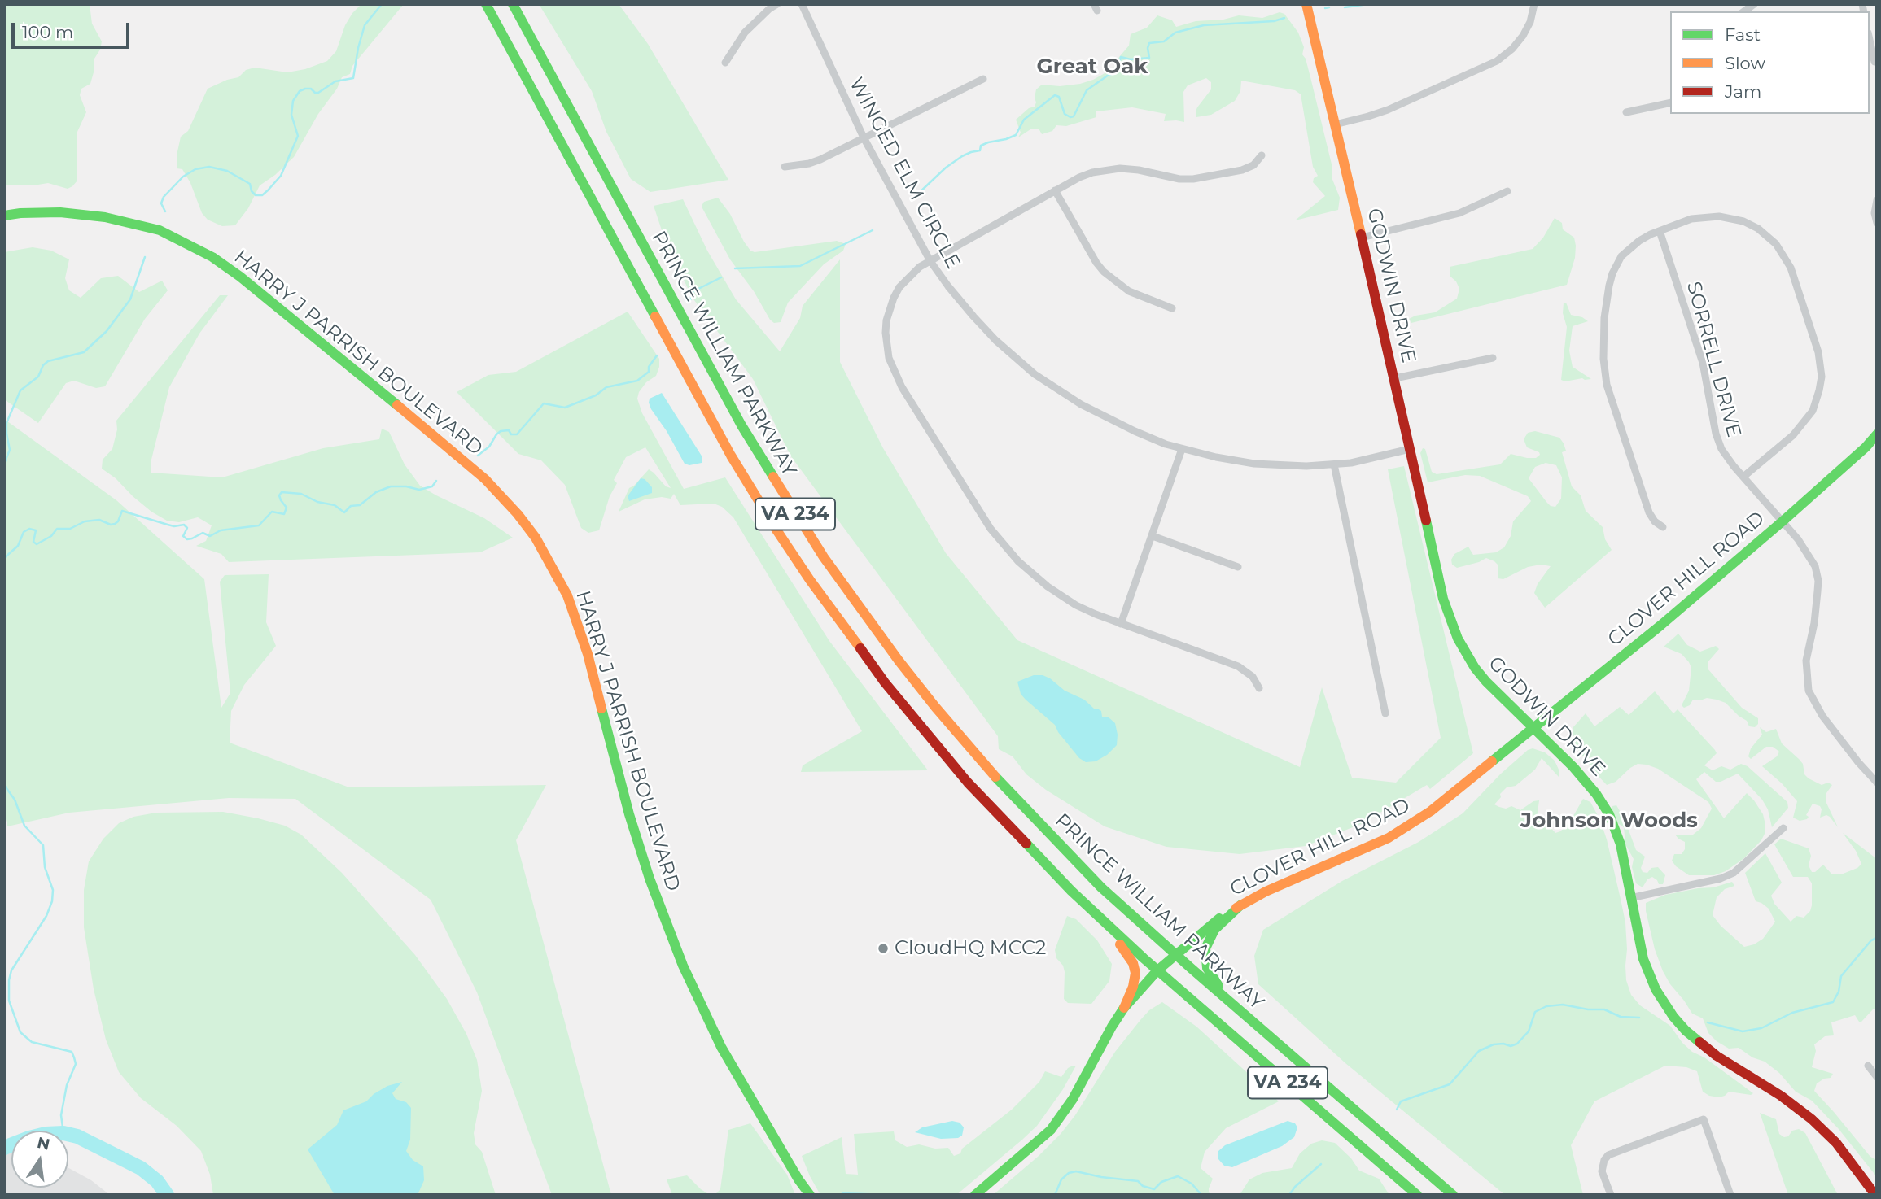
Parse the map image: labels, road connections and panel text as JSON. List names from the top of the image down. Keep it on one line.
{"streets":{"main road":["GODWIN DRIVE","HARRY J PARRISH BOULEVARD","PRINCE WILLIAM PARKWAY","VA 234","CLOVER HILL ROAD"],"street":["WINGED ELM CIRCLE","SORRELL DRIVE"]},"crossings":[["WINGED ELM CIRCLE","GODWIN DRIVE"],["GODWIN DRIVE","CLOVER HILL ROAD"],["PRINCE WILLIAM PARKWAY","CLOVER HILL ROAD"],["SORRELL DRIVE","CLOVER HILL ROAD"]],"districts":["Great Oak","Johnson Woods"],"places":["CloudHQ MCC2"],"legend":["Fast","Slow","Jam"],"scale_bar":"100 m","north":"top"}
